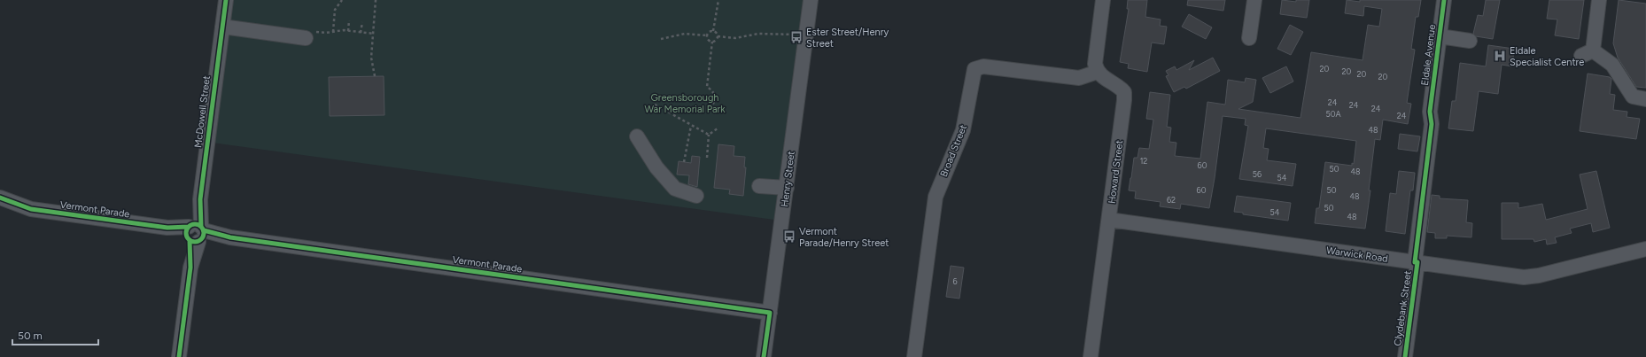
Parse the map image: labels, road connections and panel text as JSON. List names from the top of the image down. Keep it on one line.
{"streets":{"street":["Eldale Avenue","McDowell Street","Broad Street","Howard Street","Henry Street","Vermont Parade","Warwick Road","Clydebank Street"]},"crossings":[["Eldale Avenue","Warwick Road"],["Eldale Avenue","Clydebank Street"],["McDowell Street","Vermont Parade"],["Broad Street","Howard Street"],["Howard Street","Warwick Road"],["Henry Street","Vermont Parade"],["Warwick Road","Clydebank Street"]],"parks":["Greensborough War Memorial Park"],"places":{"bus stop":["Ester Street/Henry Street","Vermont Parade/Henry Street"],"hospital":["Eldale Specialist Centre"]},"house_numbers":["20","20","20","20","24","24","24","50A","24","48","12","60","50","48","56","54","60","50","48","62","50","54","48","6"],"scale_bar":"50 m"}
